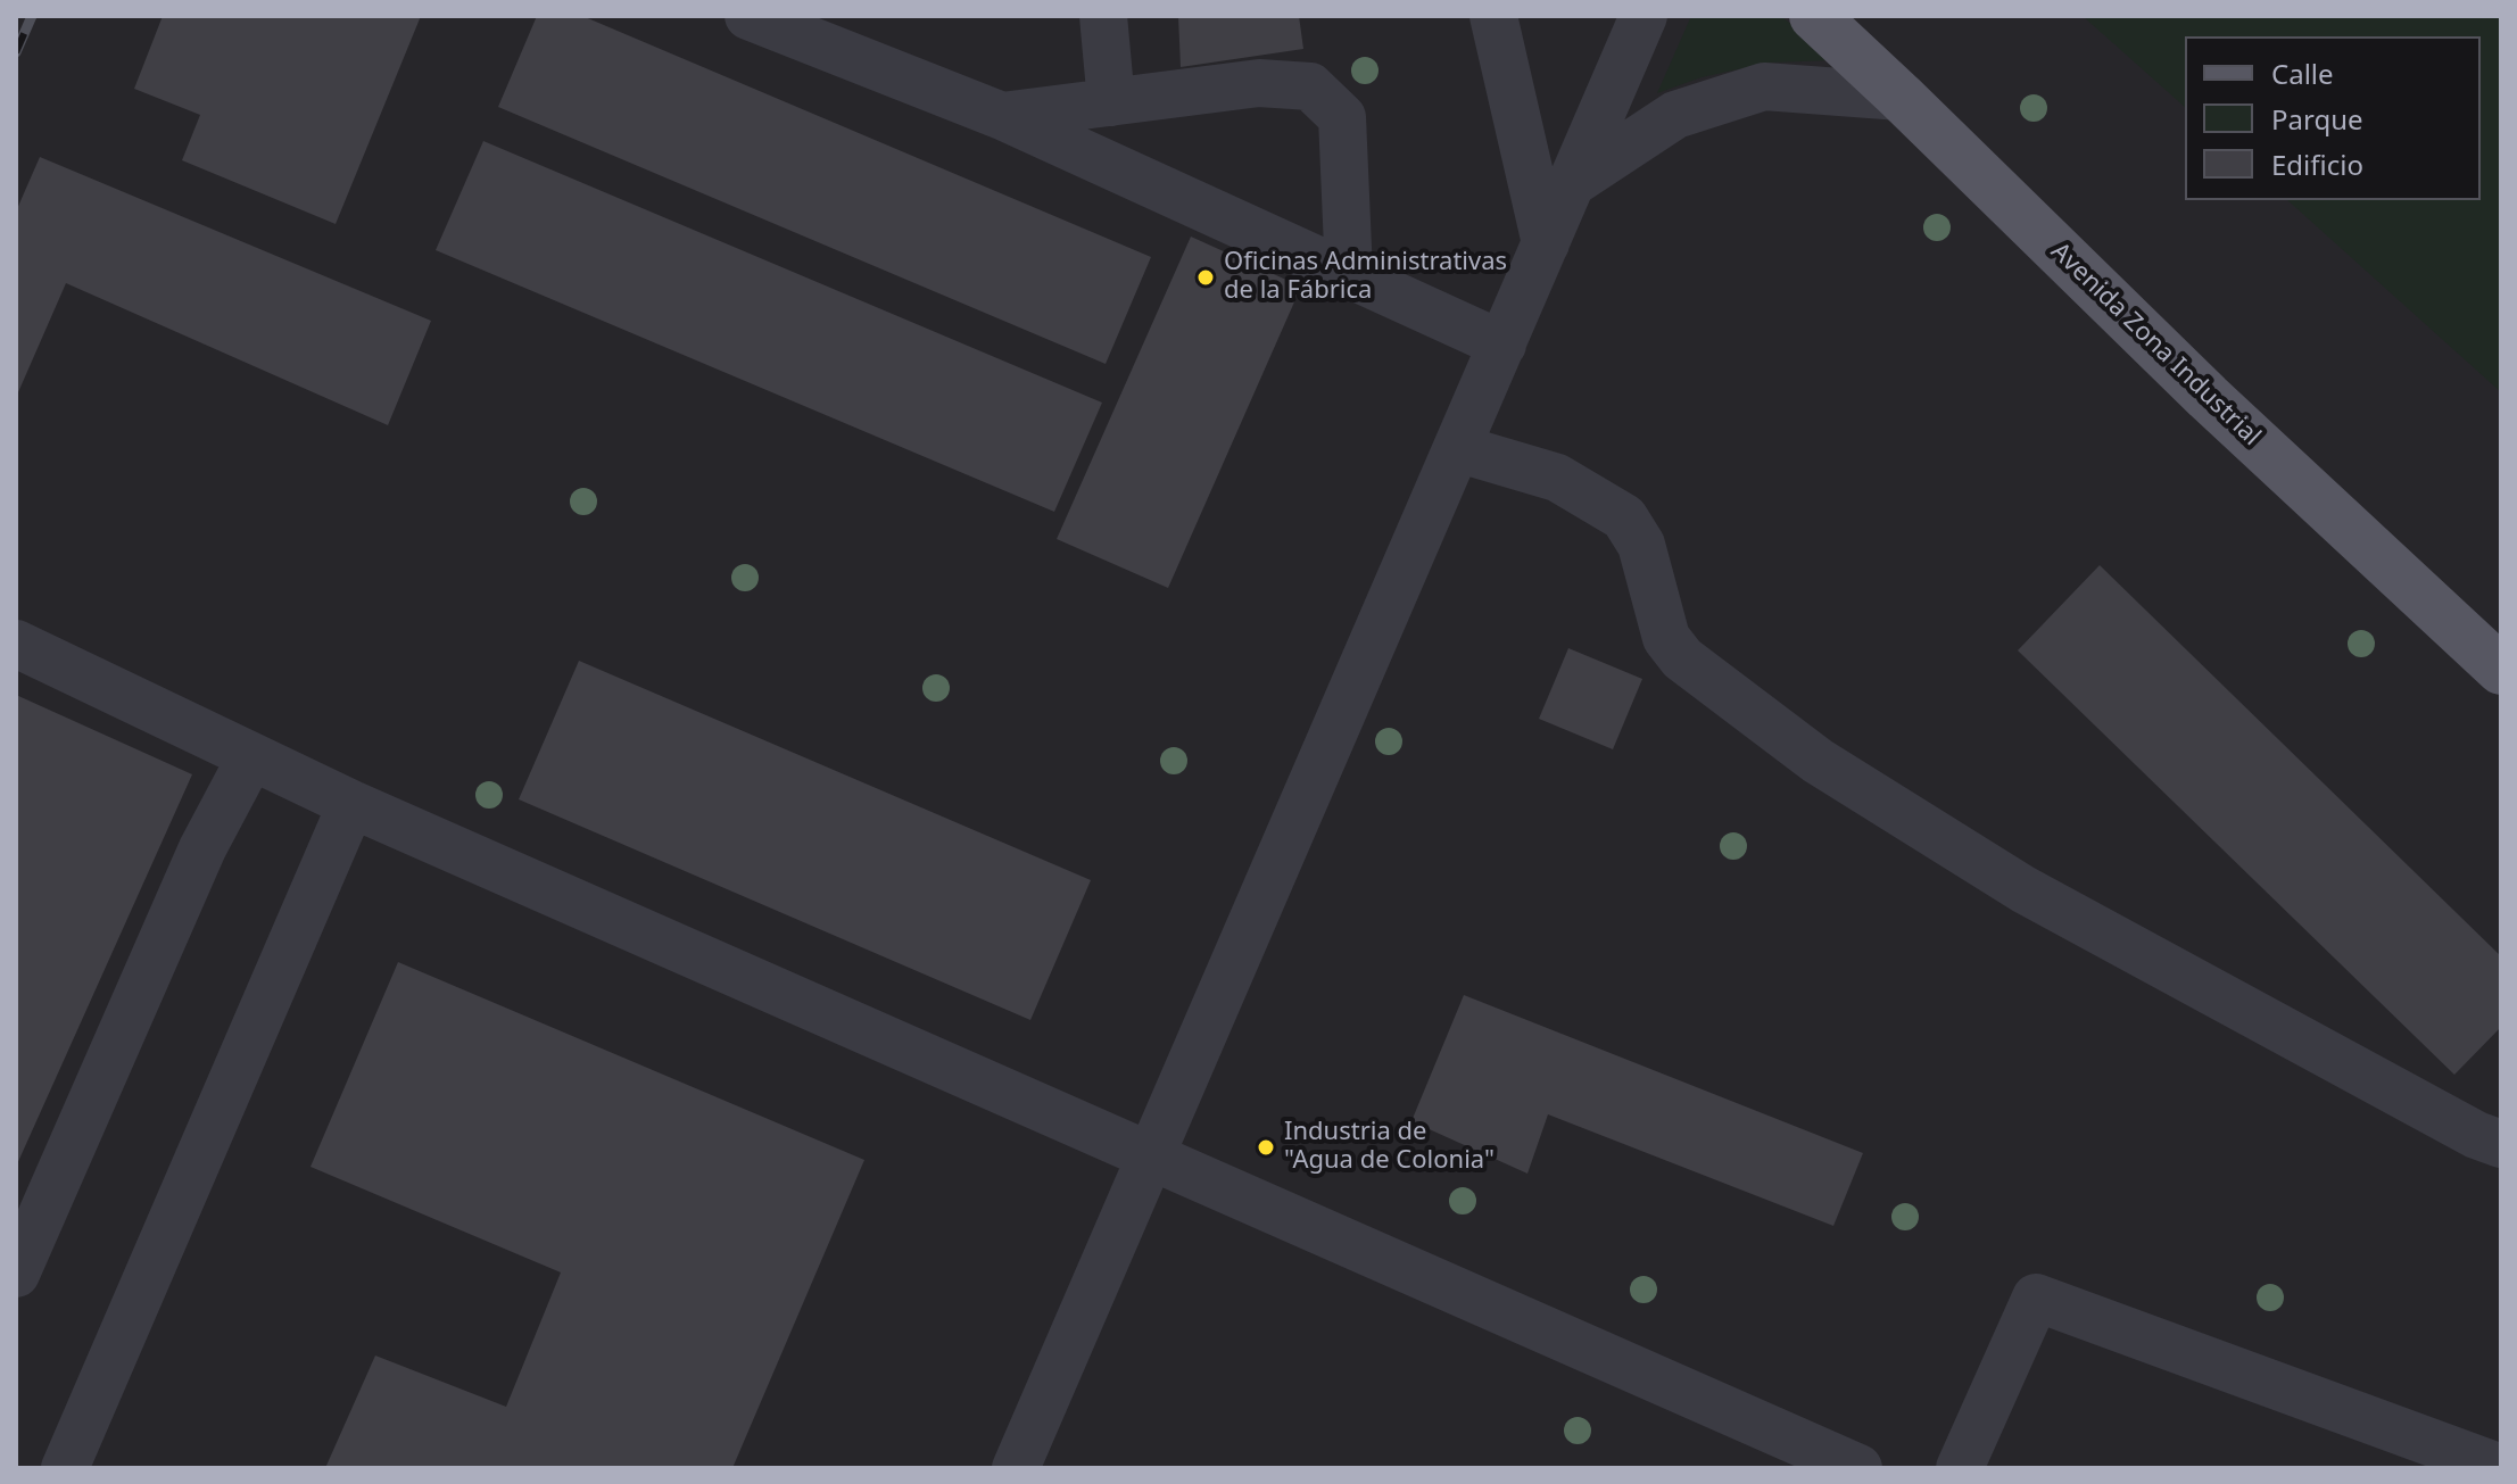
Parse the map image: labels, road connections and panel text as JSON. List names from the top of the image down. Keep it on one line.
{"streets":{"main road":["Avenida Zona Industrial"]},"places":["Oficinas Administrativas de la Fábrica","Industria de \"Agua de Colonia\""],"legend":["Calle","Parque","Edificio"]}
